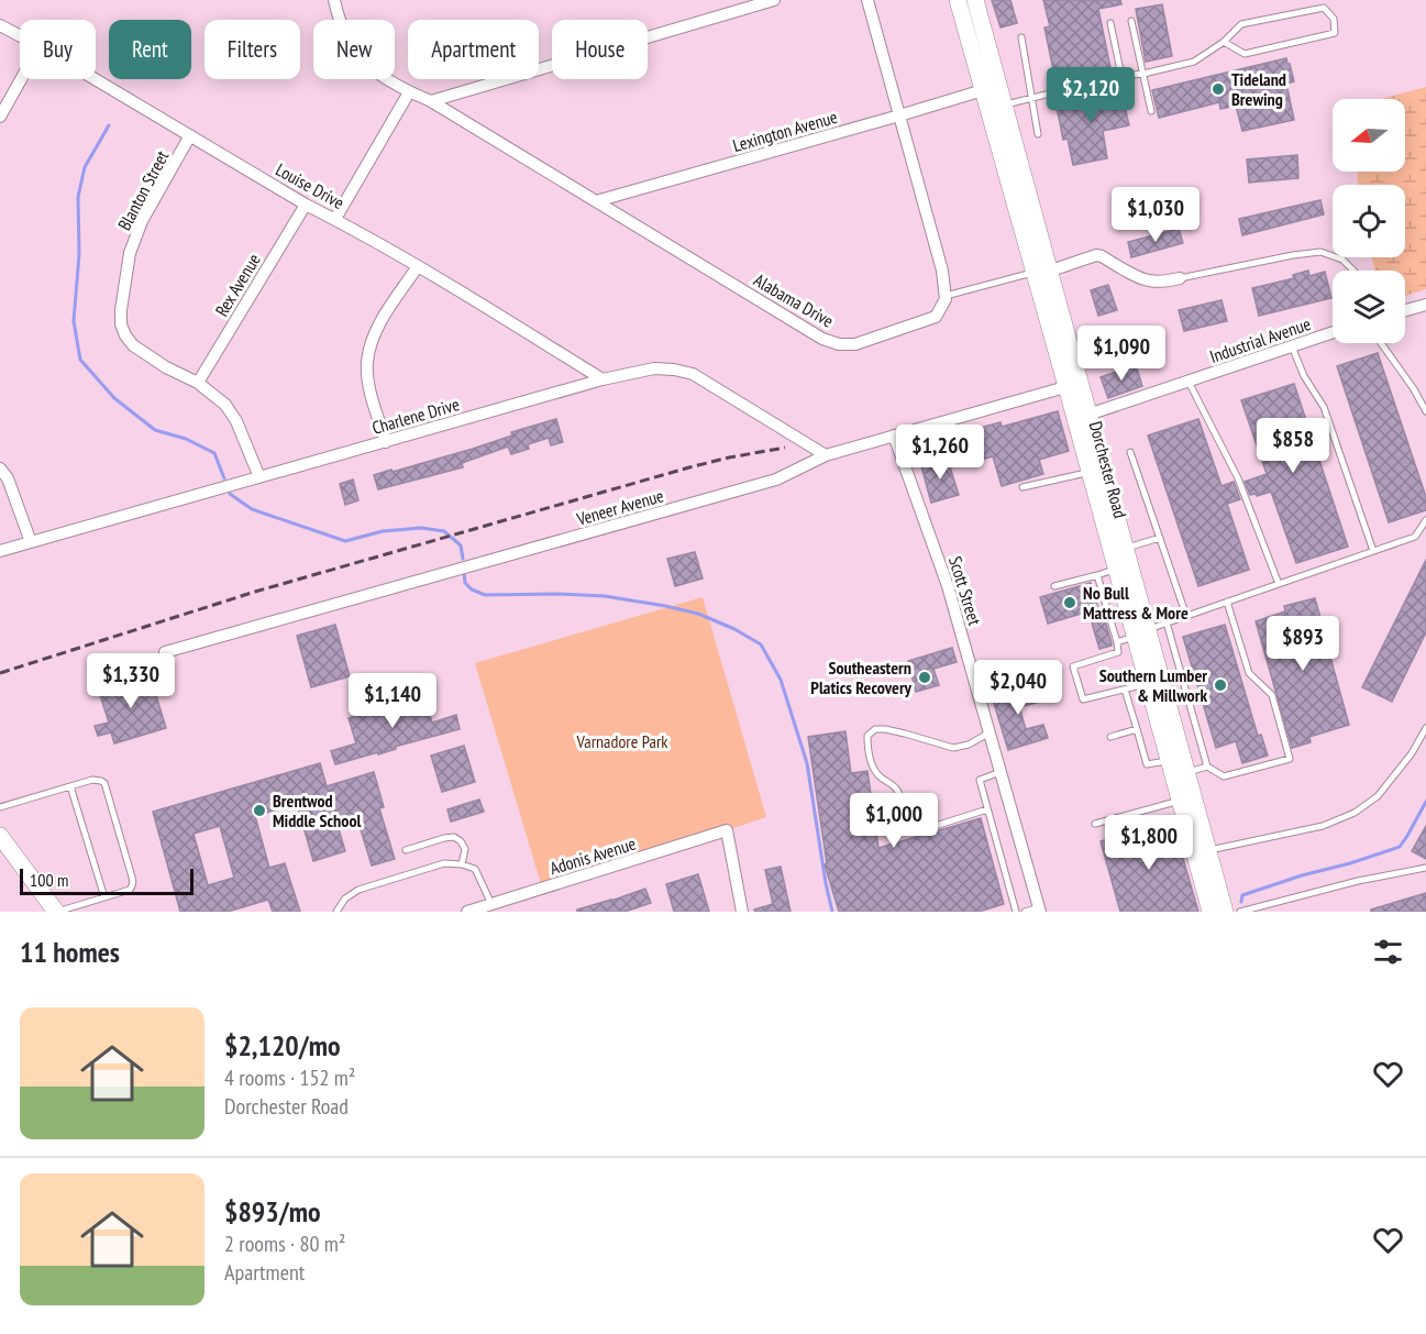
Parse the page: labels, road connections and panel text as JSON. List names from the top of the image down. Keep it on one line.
{"streets":{"main road":["Dorchester Road"],"street":["Lexington Avenue","Louise Drive","Blanton Street","Rex Avenue","Alabama Drive","Industrial Avenue","Charlene Drive","Veneer Avenue","Scott Street","Adonis Avenue"]},"crossings":[["Lexington Avenue","Alabama Drive"],["Lexington Avenue","Dorchester Road"],["Louise Drive","Blanton Street"],["Louise Drive","Rex Avenue"],["Louise Drive","Charlene Drive"],["Blanton Street","Rex Avenue"],["Blanton Street","Charlene Drive"],["Industrial Avenue","Dorchester Road"],["Charlene Drive","Veneer Avenue"],["Dorchester Road","Veneer Avenue"],["Veneer Avenue","Scott Street"]],"parks":["Varnadore Park"],"places":["Tideland Brewing","No Bull Mattress & More","Southeastern Platics Recovery","Southern Lumber & Millwork","Brentwod Middle School"],"scale_bar":"100 m","north":"left","page":{"chip":["Buy","Rent","Filters","New","Apartment","House"],"price":["$2,120","$1,030","$1,090","$858","$1,260","$893","$1,330","$2,040","$1,140","$1,000","$1,800"],"scale":"100 m","heading":"11 homes","list":[{"name":"$2,120/mo","note":"4 rooms · 152 m² · Dorchester Road"},{"name":"$893/mo","note":"2 rooms · 80 m² · Apartment"}]}}
